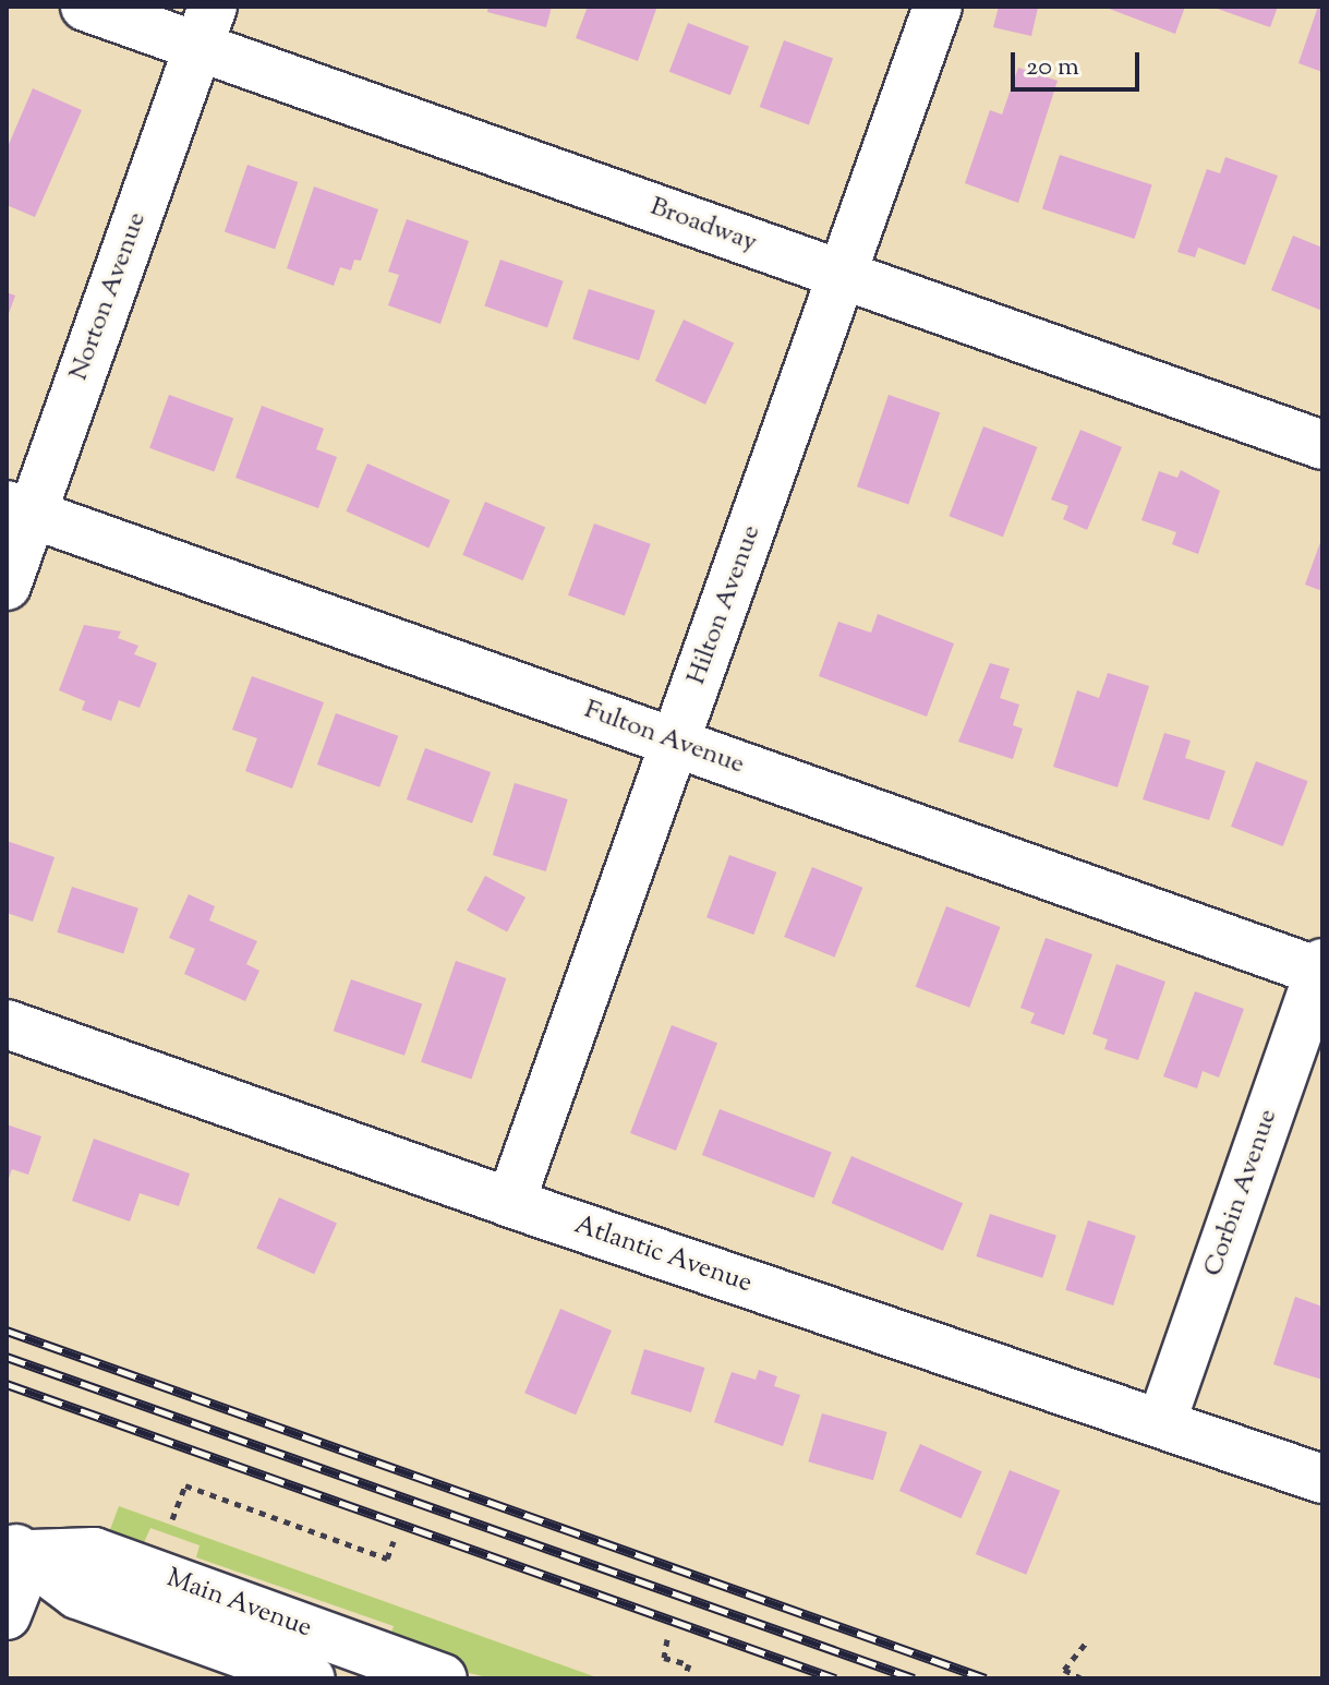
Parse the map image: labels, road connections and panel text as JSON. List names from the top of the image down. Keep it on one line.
{"streets":{"street":["Broadway","Norton Avenue","Hilton Avenue","Fulton Avenue","Corbin Avenue","Atlantic Avenue","Main Avenue"]},"crossings":[["Broadway","Norton Avenue"],["Broadway","Hilton Avenue"],["Norton Avenue","Fulton Avenue"],["Hilton Avenue","Fulton Avenue"],["Hilton Avenue","Atlantic Avenue"],["Fulton Avenue","Corbin Avenue"],["Corbin Avenue","Atlantic Avenue"]],"scale_bar":"20 m"}
